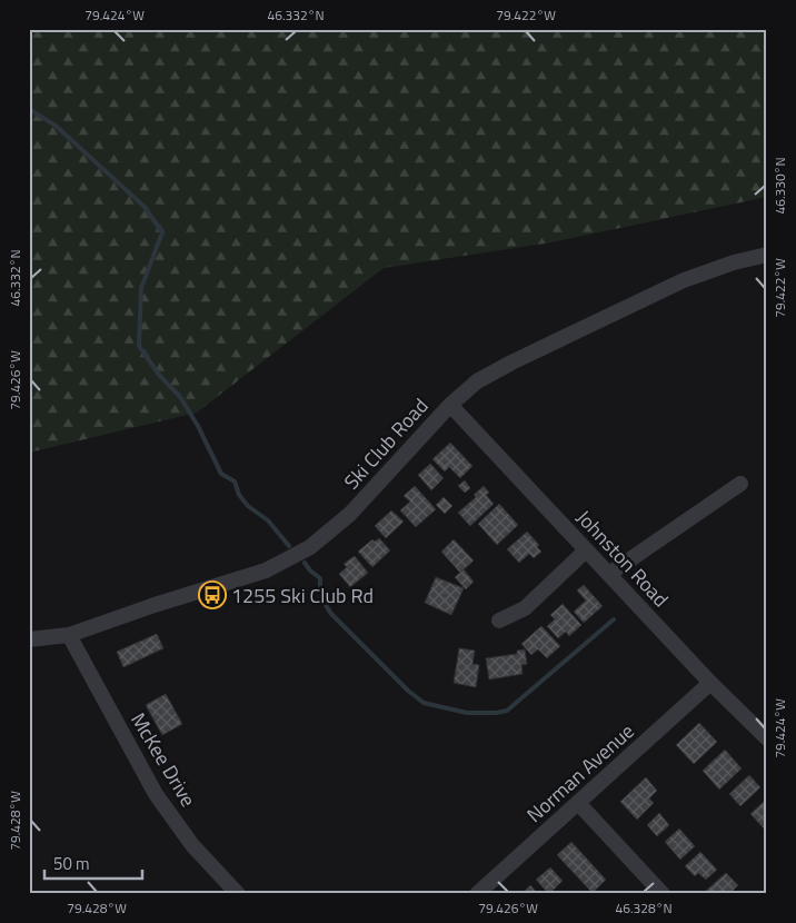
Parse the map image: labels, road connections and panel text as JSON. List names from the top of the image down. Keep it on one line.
{"streets":{"street":["Ski Club Road","Johnston Road","McKee Drive","Norman Avenue"]},"crossings":[["Ski Club Road","Johnston Road"],["Ski Club Road","McKee Drive"],["Johnston Road","Norman Avenue"]],"places":{"bus stop":["1255 Ski Club Rd"]},"scale_bar":"50 m","coordinates":["79.424°W","46.332°N","79.422°W","46.330°N","79.426°W","79.428°W","46.328°N"]}
